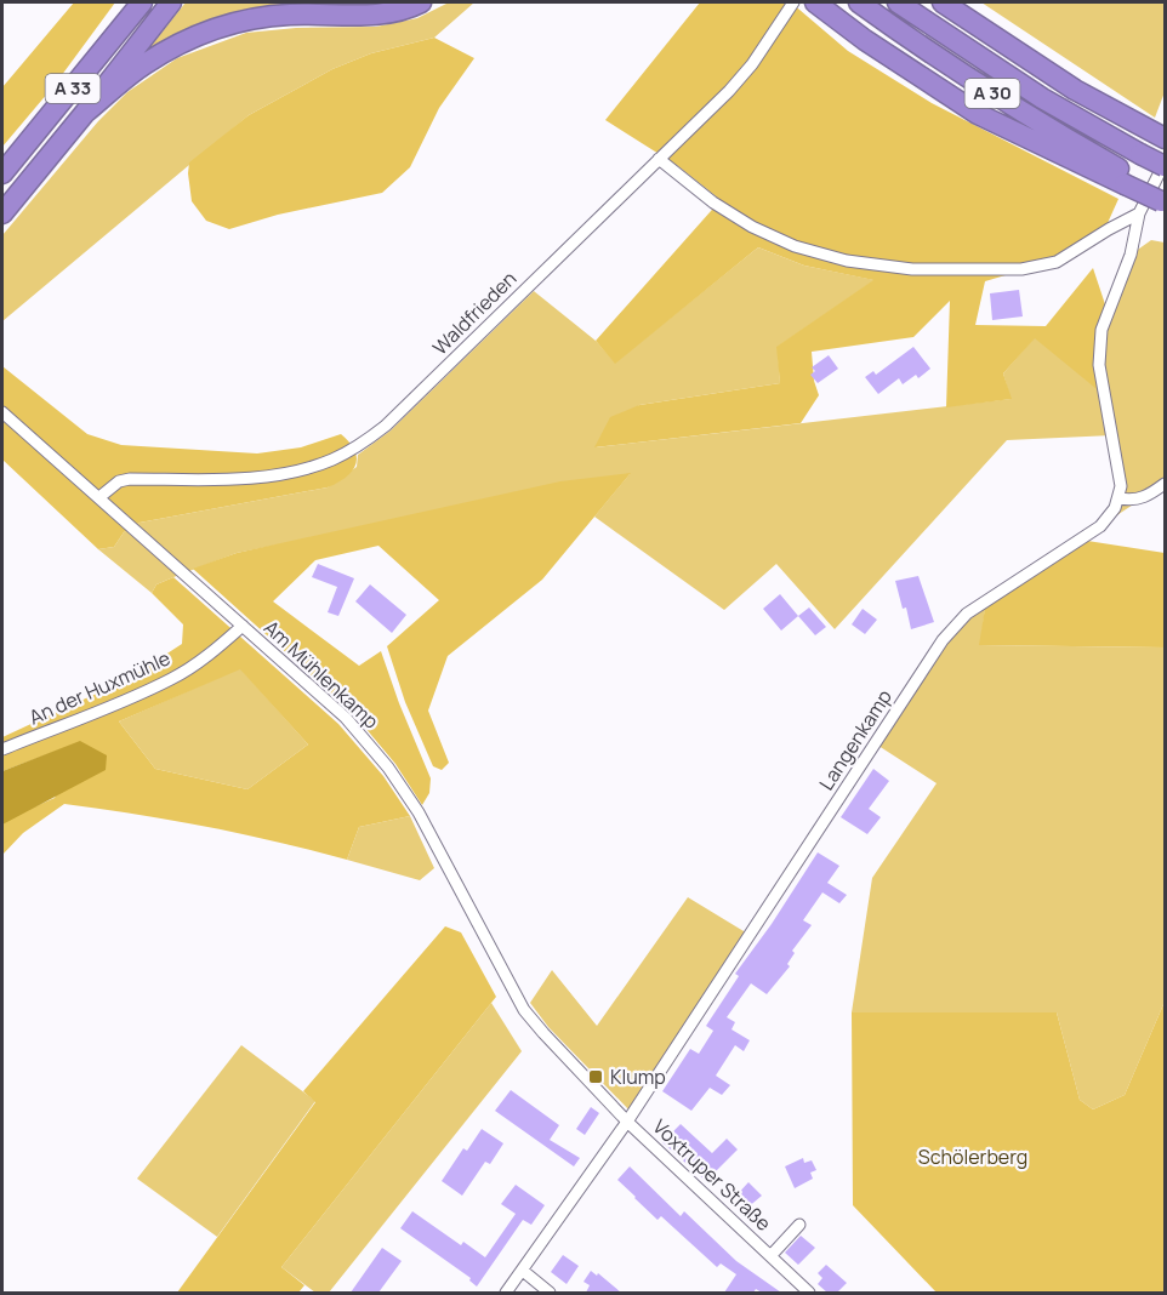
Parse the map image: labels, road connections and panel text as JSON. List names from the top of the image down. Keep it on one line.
{"streets":{"highway":["A 33","A 30"],"street":["Waldfrieden","Am Mühlenkamp","An der Huxmühle","Langenkamp","Voxtruper Straße"]},"crossings":[["Waldfrieden","Am Mühlenkamp"],["Am Mühlenkamp","An der Huxmühle"],["Am Mühlenkamp","Langenkamp"],["Am Mühlenkamp","Voxtruper Straße"],["Langenkamp","Voxtruper Straße"]],"parks":["Schölerberg"],"places":{"transit":["Klump"]}}
